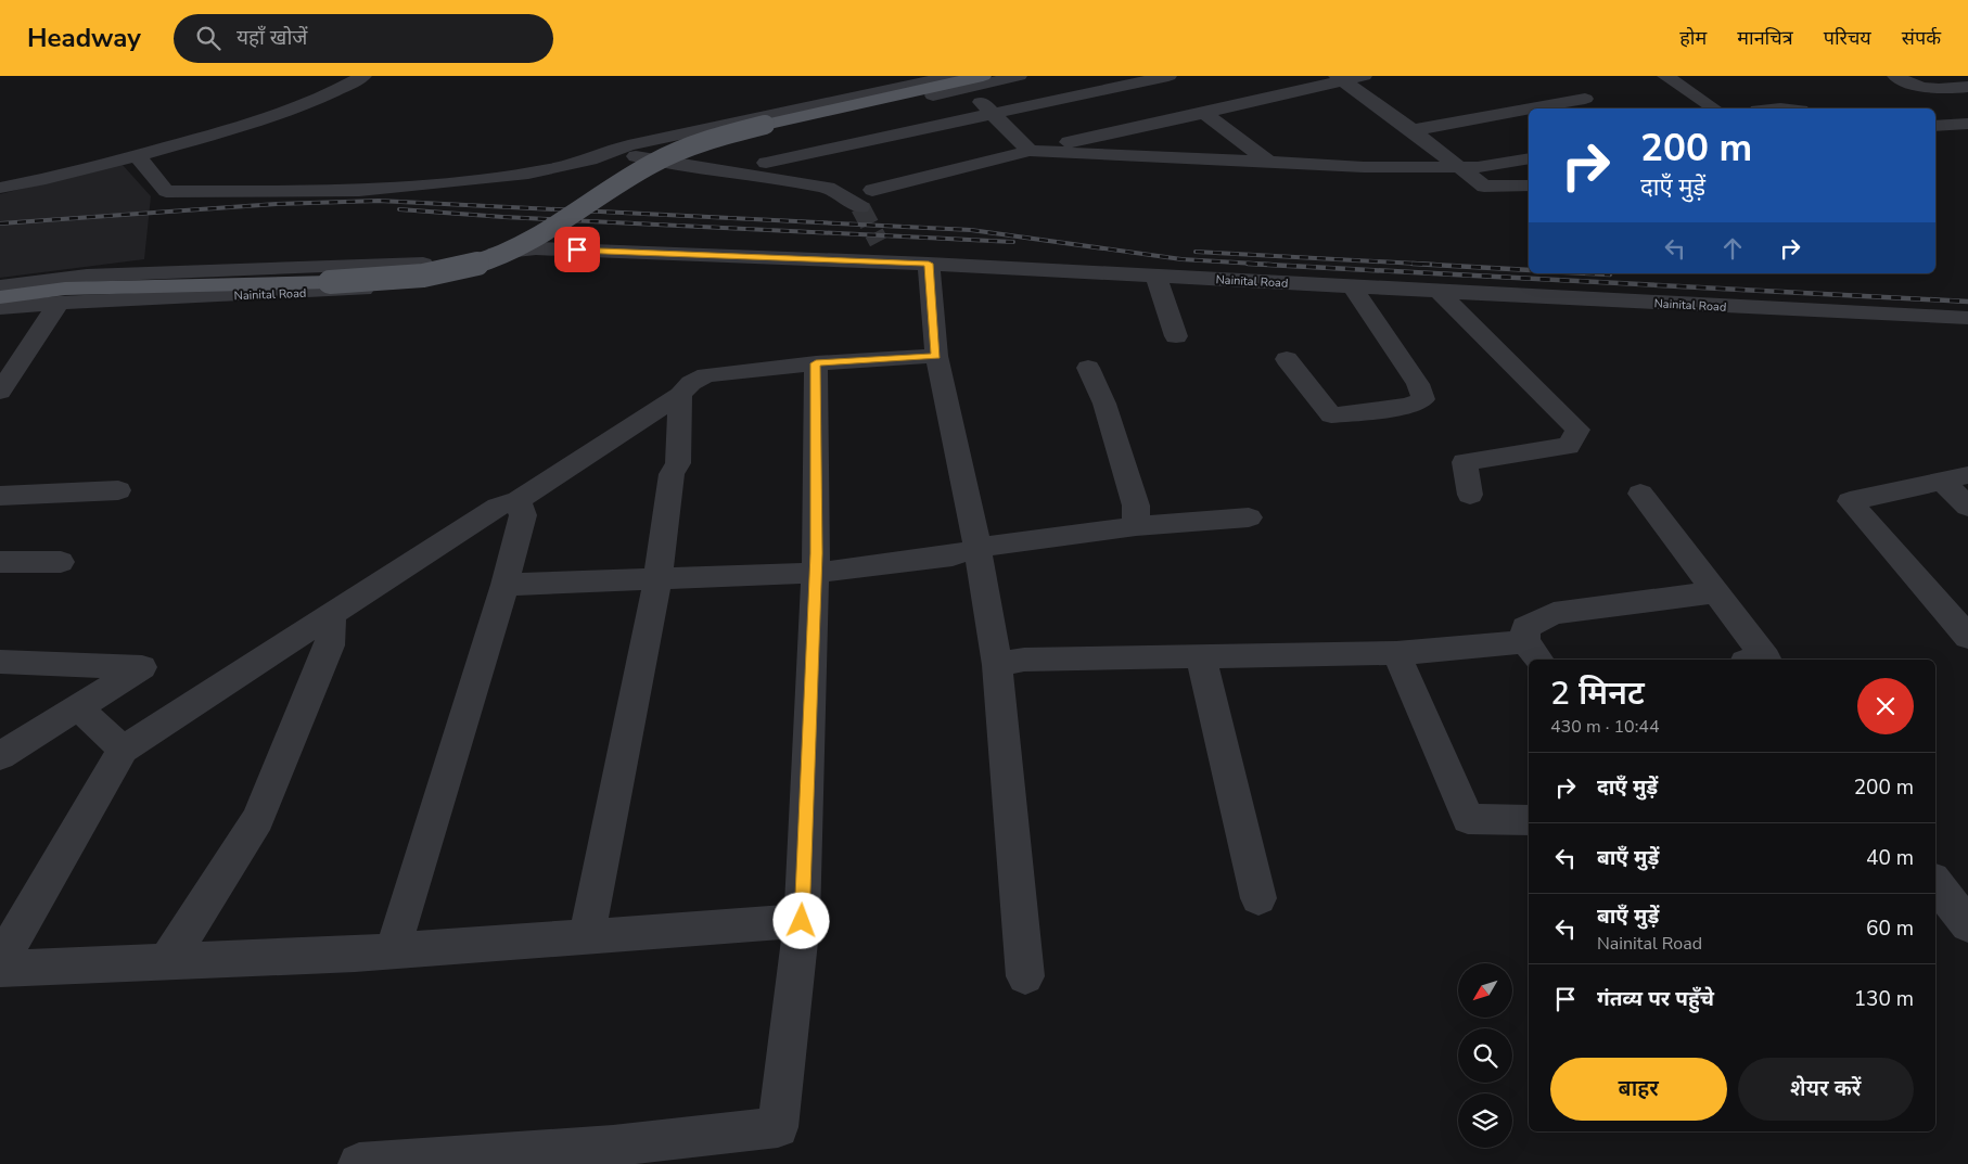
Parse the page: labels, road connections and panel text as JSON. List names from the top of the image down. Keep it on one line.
{"streets":{"main road":["Nainital Road"]},"north":"bottom left","page":{"header":"Headway","search":"यहाँ खोजें","nav":["होम","मानचित्र","परिचय","संपर्क"],"turn":["200 m","दाएँ मुड़ें"],"heading":["2 मिनट","430 m · 10:44"],"list":[{"name":"दाएँ मुड़ें","value":"200 m"},{"name":"बाएँ मुड़ें","value":"40 m"},{"name":"बाएँ मुड़ें","note":"Nainital Road","value":"60 m"},{"name":"गंतव्य पर पहुँचे","value":"130 m"}],"buttons":["बाहर","शेयर करें"]}}
